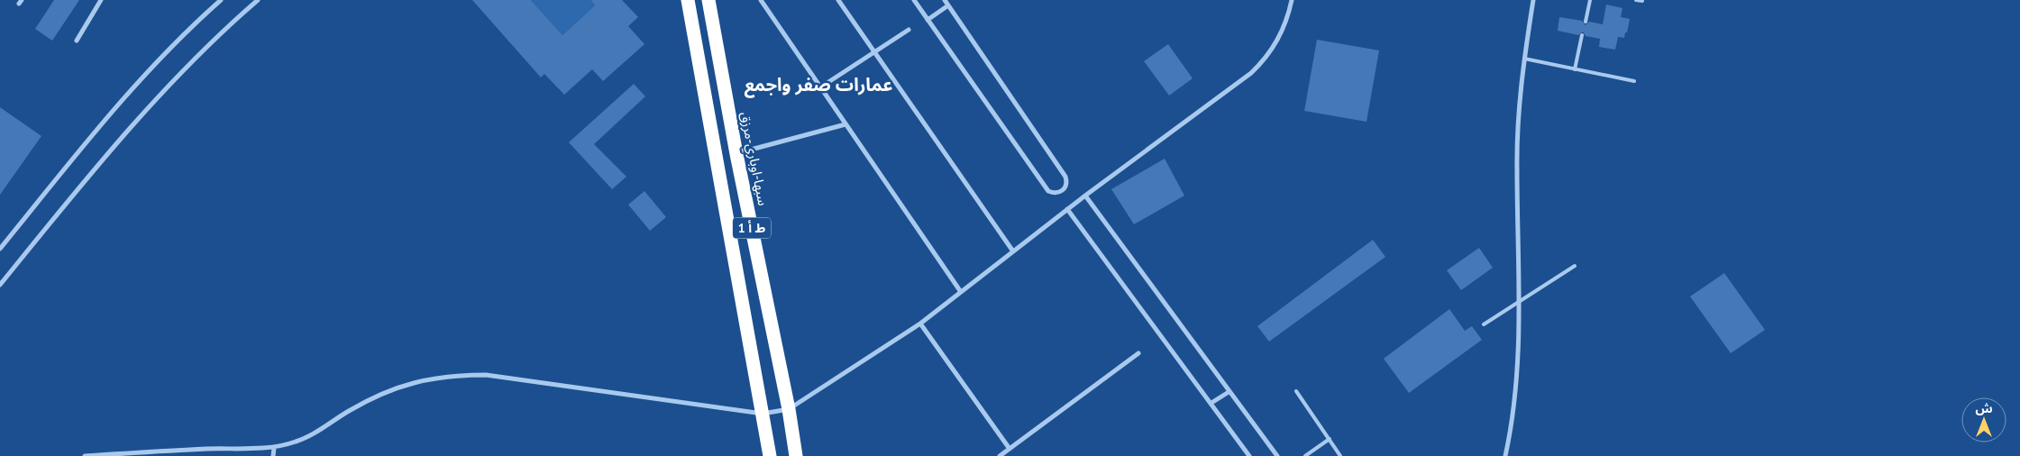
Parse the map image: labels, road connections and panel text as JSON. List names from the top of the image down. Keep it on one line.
{"streets":{"highway":["سبها-اوباري-مرزق","ط أ 1"]},"districts":["عمارات صفر واجمع"],"north":"top"}
